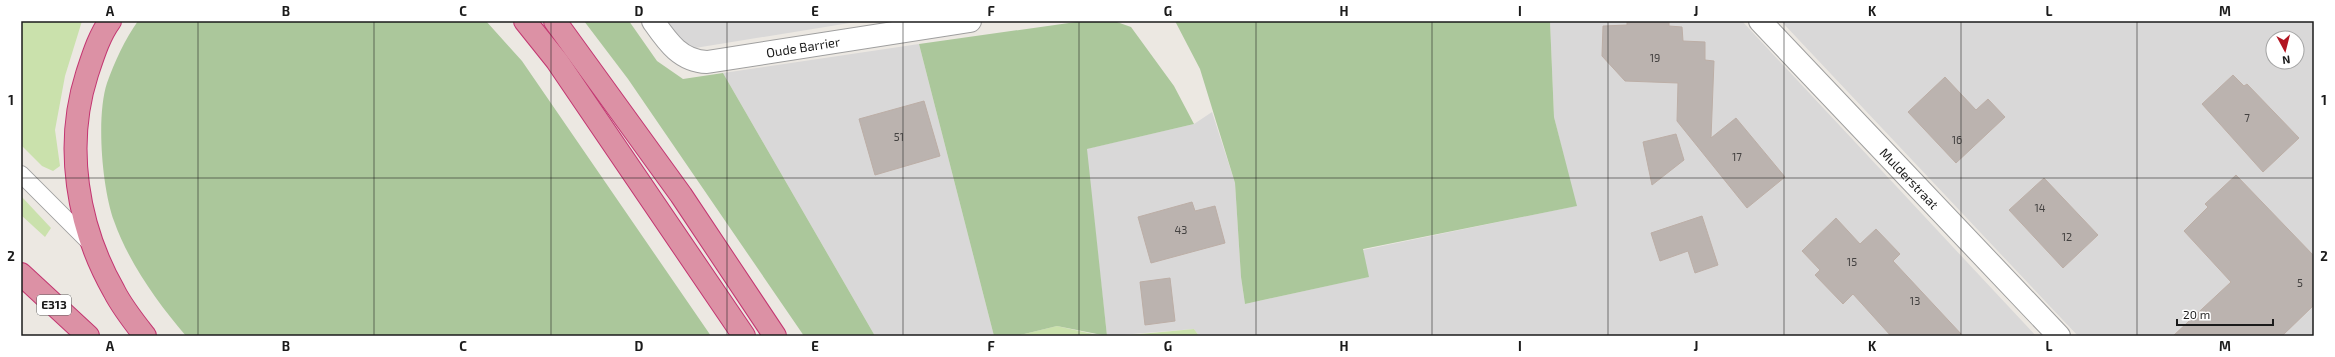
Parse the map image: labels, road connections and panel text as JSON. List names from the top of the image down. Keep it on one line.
{"streets":{"highway":["E313"],"street":["Oude Barrier","Mulderstraat"]},"house_numbers":["19","7","51","16","17","14","43","12","15","5","13"],"scale_bar":"20 m","north":"bottom","grid":{"columns":["A","B","C","D","E","F","G","H","I","J","K","L","M"],"rows":["1","2"]}}
